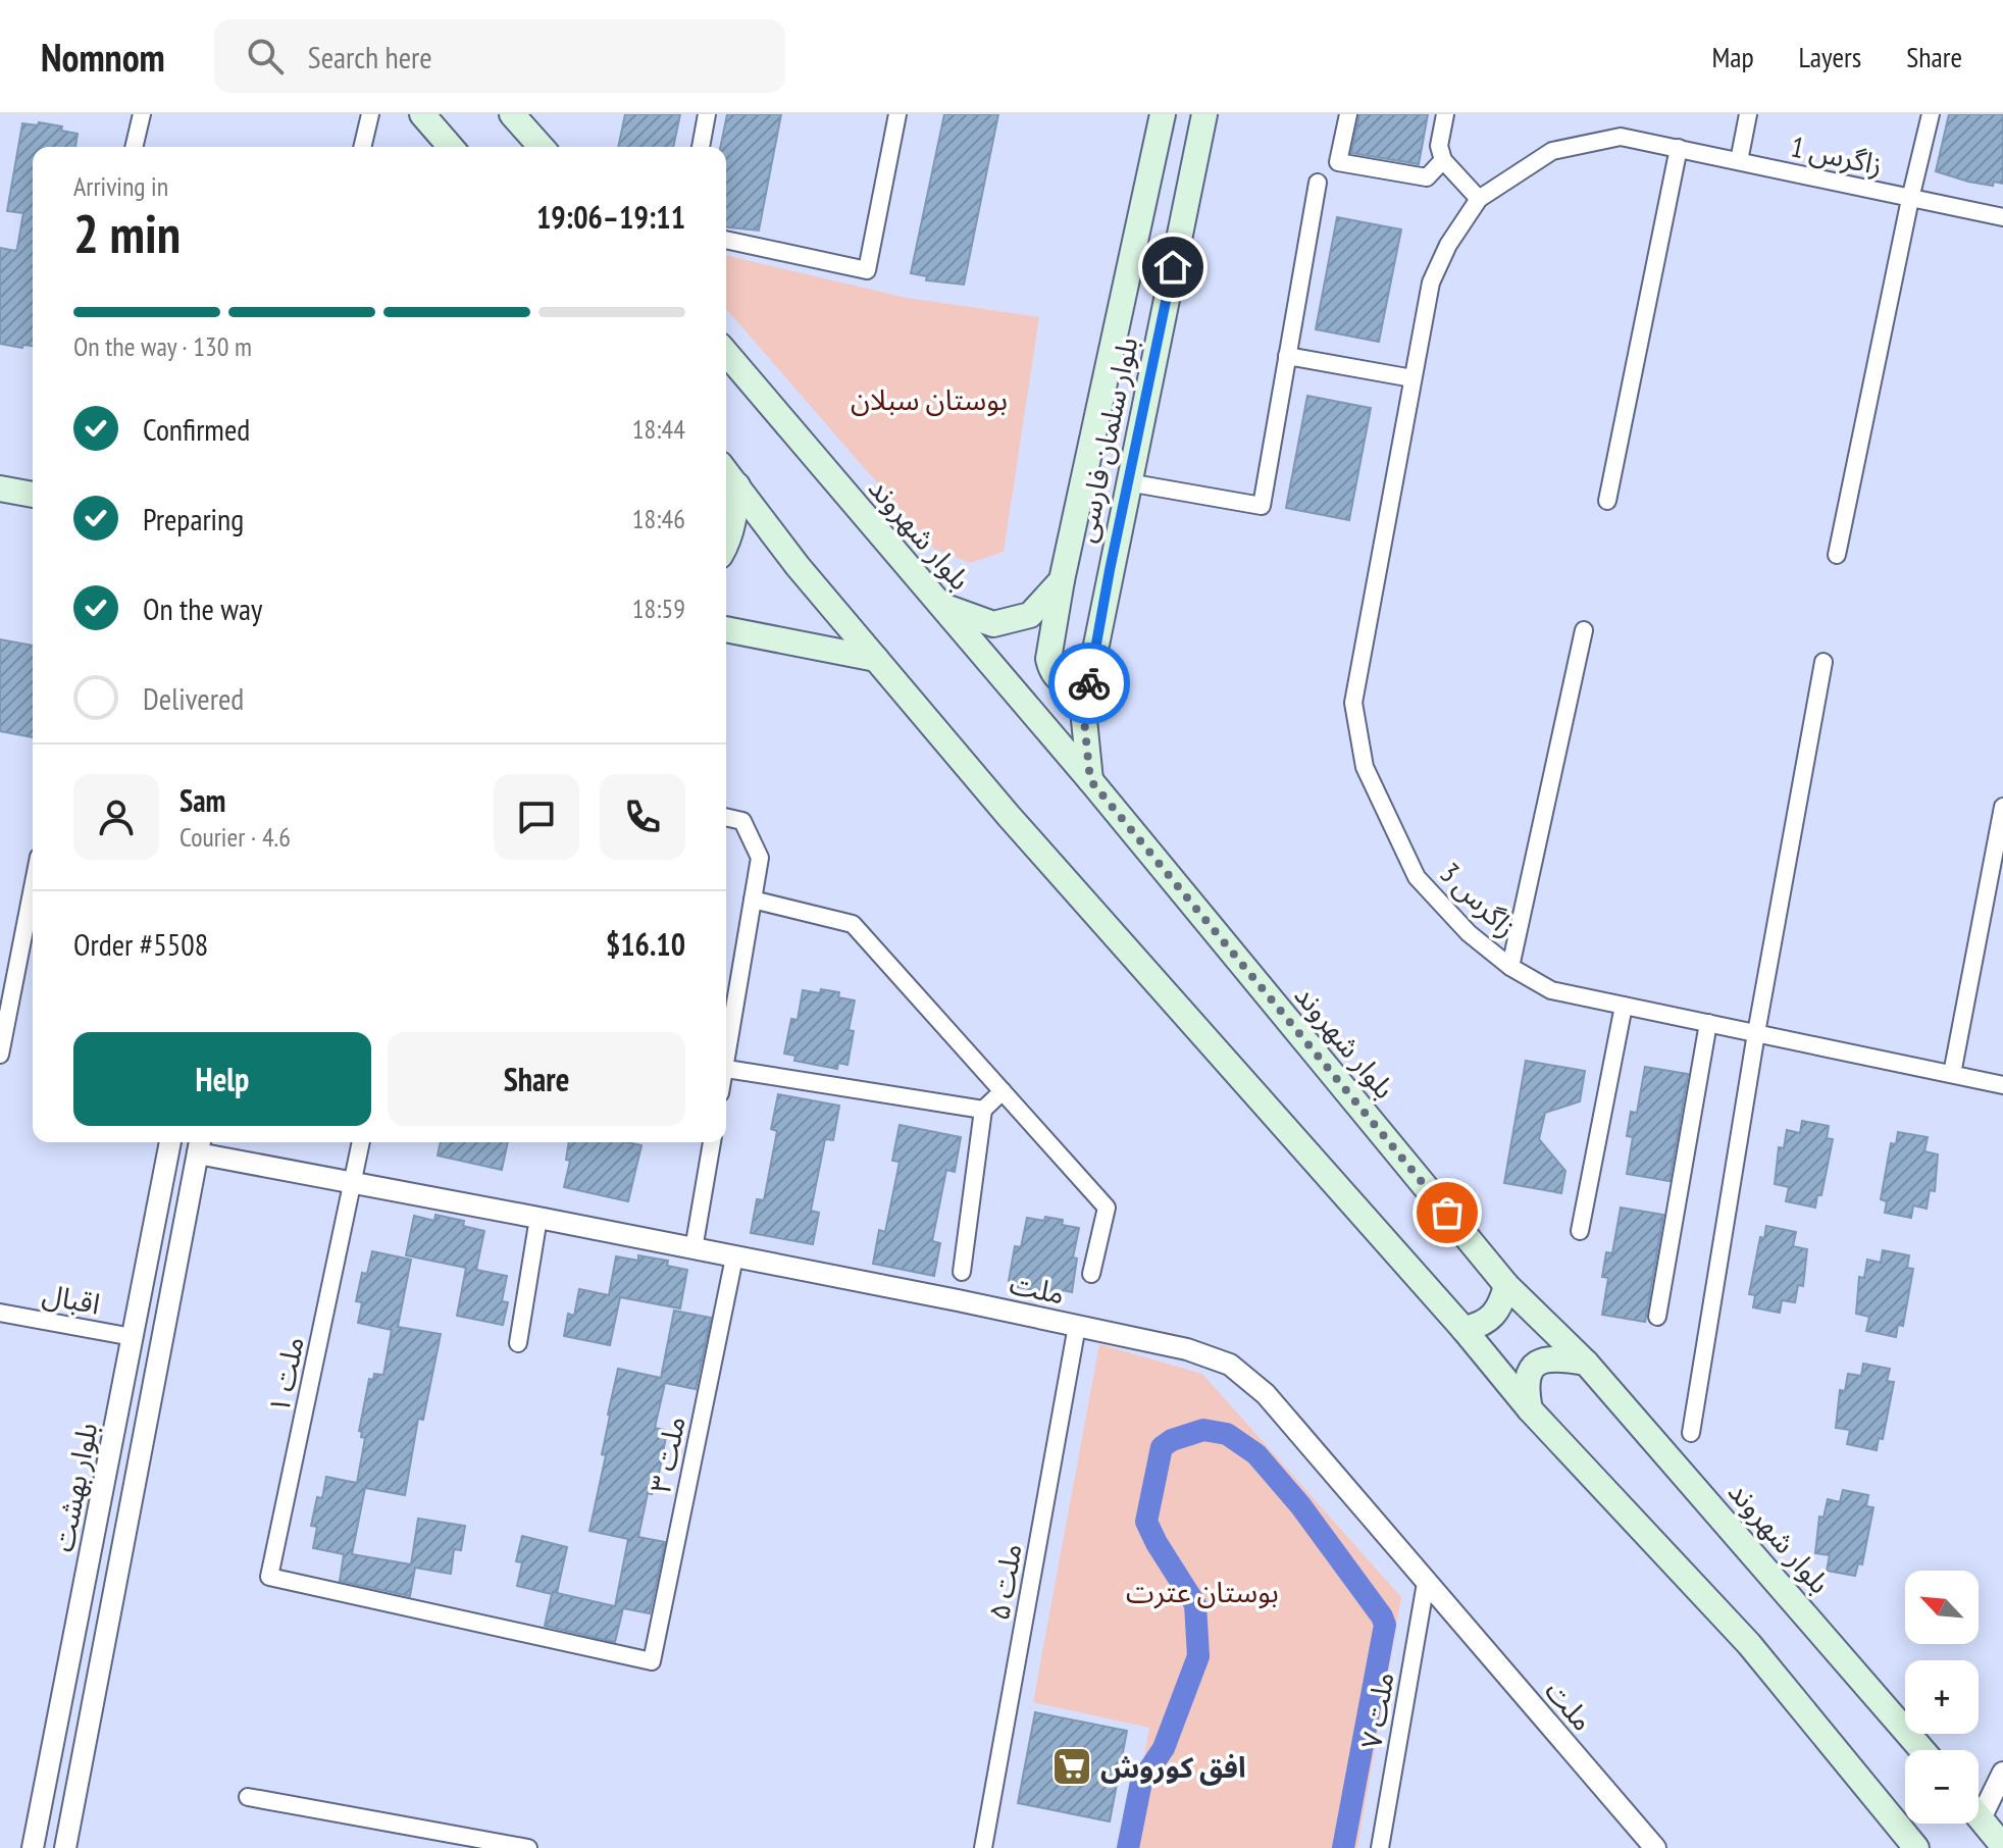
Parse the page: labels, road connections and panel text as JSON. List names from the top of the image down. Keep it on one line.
{"streets":{"main road":["بلوار سلمان فارسی","بلوار شهروند"],"street":["زاگرس 1","زاگرس 3","ملت","اقبال","ملت ۱","ملت ۳","بلوار بهشت","ملت ۵","ملت ۷"]},"crossings":[["زاگرس 1","زاگرس 3"],["بلوار سلمان فارسی","بلوار شهروند"],["ملت","ملت ۱"],["ملت","ملت ۳"],["ملت","بلوار بهشت"],["ملت","ملت ۵"],["ملت","ملت ۷"],["اقبال","بلوار بهشت"],["ملت ۱","ملت ۳"]],"parks":["بوستان سبلان","بوستان عترت"],"places":{"supermarket":["افق کوروش"]},"north":"top left","page":{"header":"Nomnom","search":"Search here","nav":["Map","Layers","Share"],"heading":["2 min","Arriving in","19:06–19:11"],"panel":["Sam","Courier · 4.6","Order #5508","$16.10"],"bar":"On the way · 130 m","list":[["Confirmed","18:44"],["Preparing","18:46"],["On the way","18:59"],"Delivered"],"buttons":["Help","Share"],"map_buttons":["+","−"]}}
